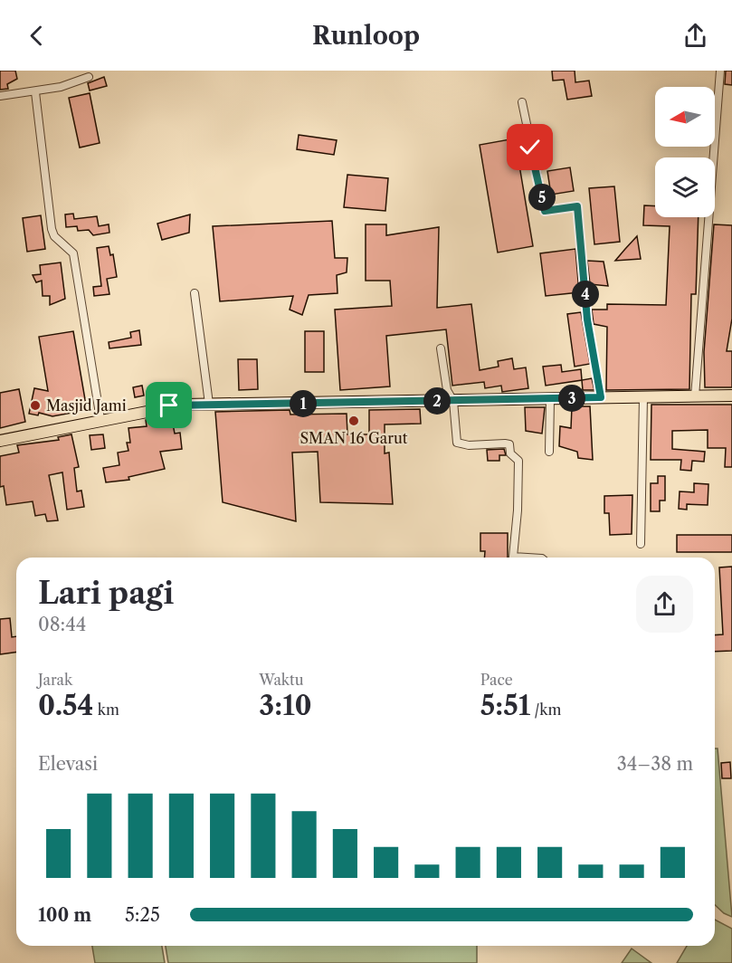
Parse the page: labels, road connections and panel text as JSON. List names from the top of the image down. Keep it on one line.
{"places":["Masjid Jami","SMAN 16 Garut"],"north":"left","page":{"header":"Runloop","pins":["5","4","3","2","1"],"heading":["Lari pagi","08:44"],"stats":[["Jarak","0.54 km"],["Waktu","3:10"],["Pace","5:51 /km"]],"chart":["Elevasi","34–38 m"],"list":[{"name":"100 m","note":"5:25"}]}}
